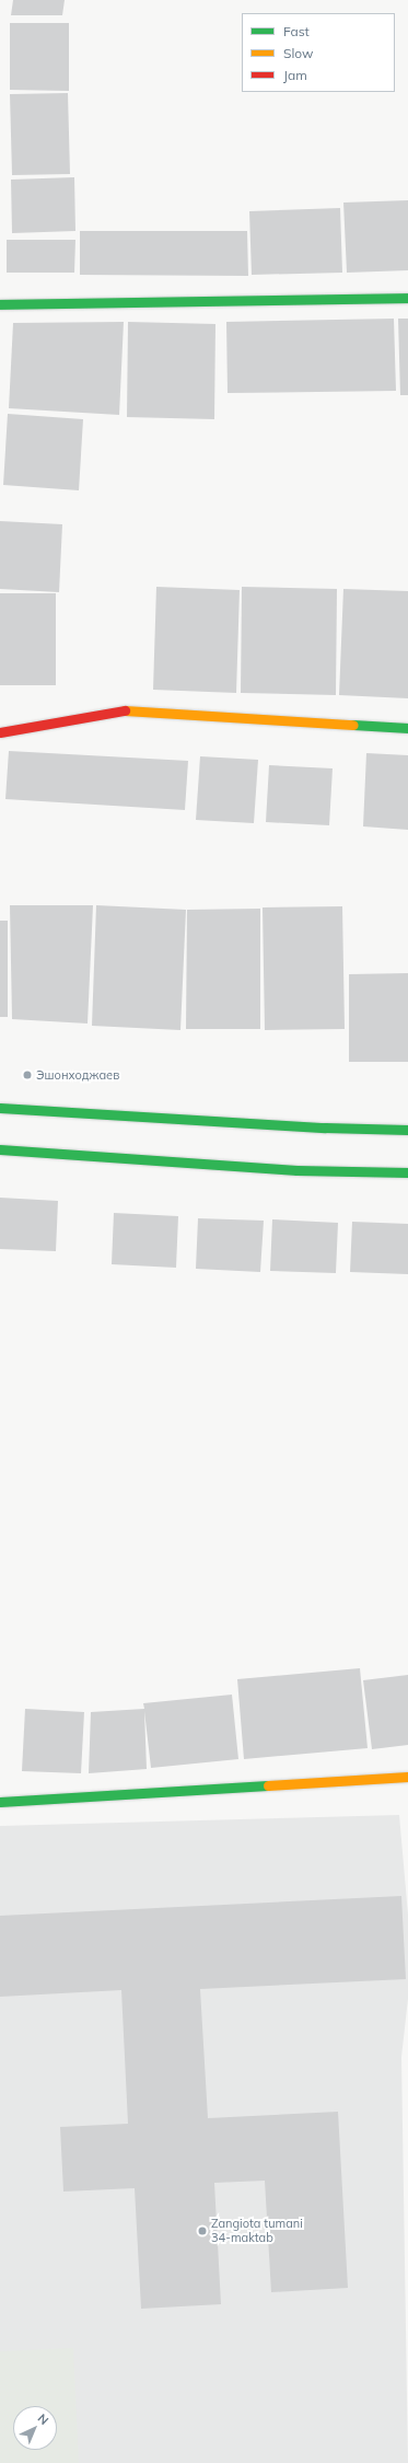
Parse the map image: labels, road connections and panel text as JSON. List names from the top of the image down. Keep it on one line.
{"places":["Эшонходжаев","Zangiota tumani 34-maktab"],"legend":["Fast","Slow","Jam"],"north":"top right"}
